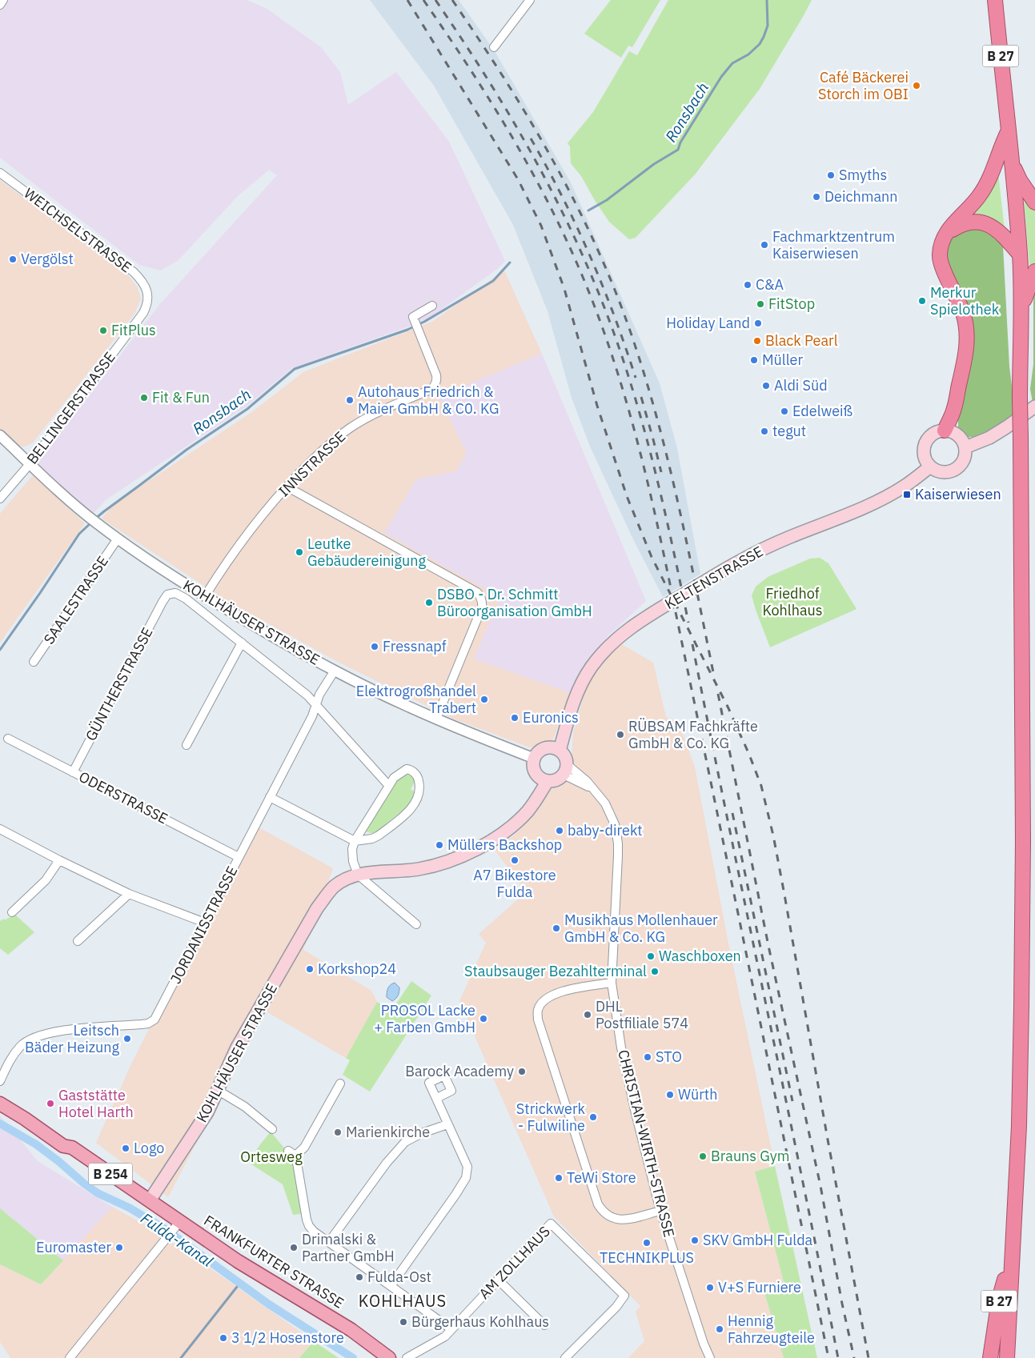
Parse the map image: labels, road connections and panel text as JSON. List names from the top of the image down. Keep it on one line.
{"streets":{"highway":["B 27"],"main road":["KELTENSTRASSE","KOHLHÄUSER STRASSE","B 254","FRANKFURTER STRASSE"],"street":["WEICHSELSTRASSE","BELLINGERSTRASSE","INNSTRASSE","SAALESTRASSE","GÜNTHERSTRASSE","ODERSTRASSE","JORDANISSTRASSE","CHRISTIAN-WIRTH-STRASSE","AM ZOLLHAUS"]},"crossings":[["WEICHSELSTRASSE","BELLINGERSTRASSE"],["BELLINGERSTRASSE","KOHLHÄUSER STRASSE"],["INNSTRASSE","KOHLHÄUSER STRASSE"],["KELTENSTRASSE","KOHLHÄUSER STRASSE"],["KELTENSTRASSE","CHRISTIAN-WIRTH-STRASSE"],["SAALESTRASSE","KOHLHÄUSER STRASSE"],["KOHLHÄUSER STRASSE","JORDANISSTRASSE"],["KOHLHÄUSER STRASSE","CHRISTIAN-WIRTH-STRASSE"],["KOHLHÄUSER STRASSE","FRANKFURTER STRASSE"],["GÜNTHERSTRASSE","ODERSTRASSE"],["ODERSTRASSE","JORDANISSTRASSE"]],"districts":["KOHLHAUS"],"water":["Ronsbach","Fulda-Kanal"],"parks":["Friedhof Kohlhaus","Ortesweg"],"places":{"other":["Café Bäckerei Storch im OBI","Smyths","Deichmann","Fachmarktzentrum Kaiserwiesen","Vergölst","C&A","Merkur Spielothek","FitStop","Holiday Land","FitPlus","Black Pearl","Müller","Aldi Süd","Fit & Fun","Autohaus Friedrich & Maier GmbH & C0. KG","Edelweiß","tegut","Leutke Gebäudereinigung","DSBO - Dr. Schmitt Büroorganisation GmbH","Fressnapf","Elektrogroßhandel Trabert","Euronics","RÜBSAM Fachkräfte GmbH & Co. KG","baby-direkt","Müllers Backshop","A7 Bikestore Fulda","Musikhaus Mollenhauer GmbH & Co. KG","Waschboxen","Korkshop24","Staubsauger Bezahlterminal","DHL Postfiliale 574","PROSOL Lacke + Farben GmbH","Leitsch Bäder Heizung","STO","Barock Academy","Würth","Gaststätte Hotel Harth","Strickwerk - Fulwiline","Marienkirche","Logo","Brauns Gym","TeWi Store","SKV GmbH Fulda","TECHNIKPLUS","Euromaster","Drimalski & Partner GmbH","Fulda-Ost","V+S Furniere","Bürgerhaus Kohlhaus","Hennig Fahrzeugteile","3 1/2 Hosenstore"],"transit":["Kaiserwiesen"]}}
